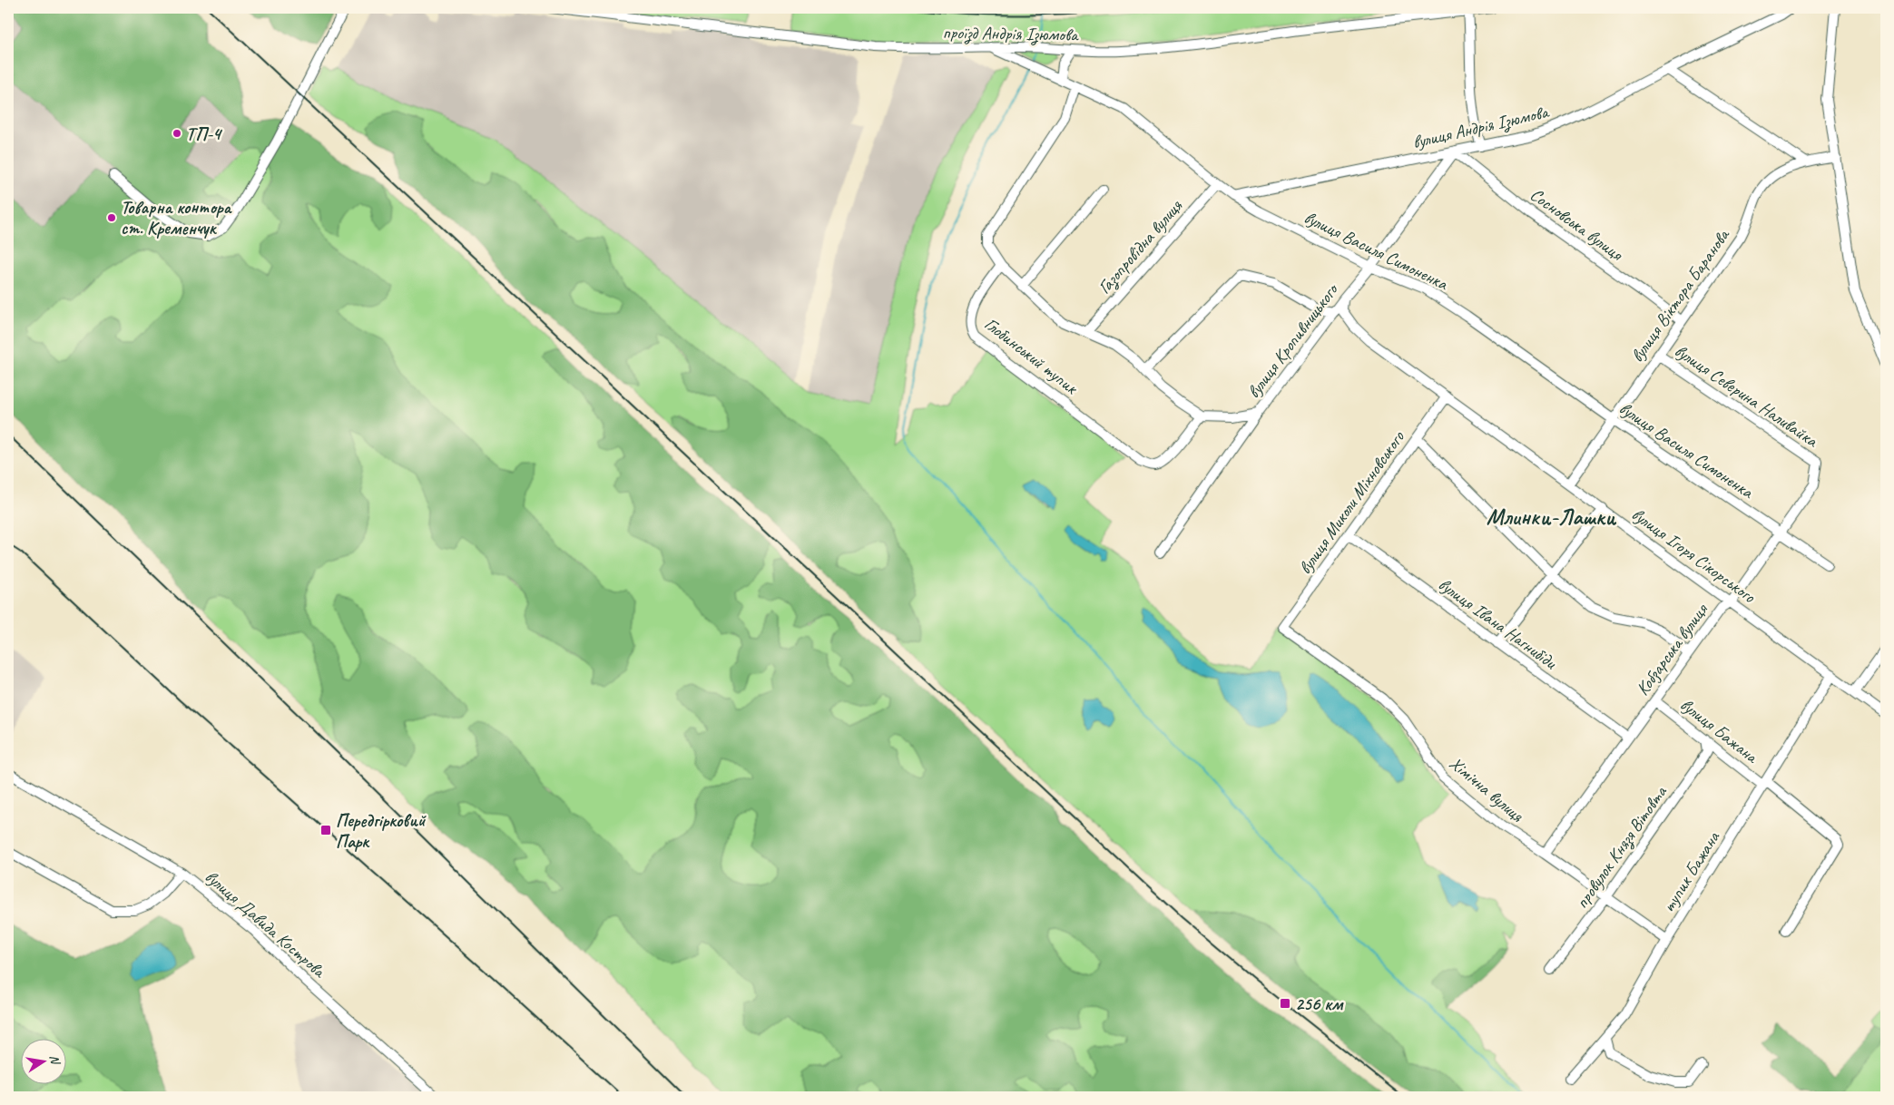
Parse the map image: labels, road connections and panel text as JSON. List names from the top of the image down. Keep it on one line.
{"streets":{"street":["проїзд Андрія Ізюмова","вулиця Андрія Ізюмова","Сосновська вулиця","Газопровідна вулиця","вулиця Василя Симоненка","вулиця Віктора Баранова","вулиця Кропивницького","Глобинський тупик","вулиця Северина Наливайка","вулиця Миколи Міхновського","вулиця Ігоря Сікорського","вулиця Івана Нагнибіди","Кобзарська вулиця","вулиця Бажана","Хімічна вулиця","провулок Князя Вітовта","тупик Бажана","вулиця Давида Кострова"]},"crossings":[["проїзд Андрія Ізюмова","вулиця Василя Симоненка"],["вулиця Андрія Ізюмова","Сосновська вулиця"],["вулиця Андрія Ізюмова","вулиця Василя Симоненка"],["вулиця Андрія Ізюмова","вулиця Кропивницького"],["Сосновська вулиця","вулиця Віктора Баранова"],["Сосновська вулиця","вулиця Кропивницького"],["Газопровідна вулиця","вулиця Василя Симоненка"],["вулиця Василя Симоненка","вулиця Віктора Баранова"],["вулиця Василя Симоненка","вулиця Кропивницького"],["вулиця Василя Симоненка","Кобзарська вулиця"],["вулиця Віктора Баранова","вулиця Северина Наливайка"],["вулиця Віктора Баранова","вулиця Ігоря Сікорського"],["вулиця Кропивницького","вулиця Ігоря Сікорського"],["вулиця Северина Наливайка","Кобзарська вулиця"],["вулиця Миколи Міхновського","вулиця Ігоря Сікорського"],["вулиця Миколи Міхновського","вулиця Івана Нагнибіди"],["вулиця Миколи Міхновського","Хімічна вулиця"],["вулиця Ігоря Сікорського","Кобзарська вулиця"],["вулиця Ігоря Сікорського","тупик Бажана"],["вулиця Івана Нагнибіди","Кобзарська вулиця"],["Кобзарська вулиця","вулиця Бажана"],["Кобзарська вулиця","Хімічна вулиця"],["вулиця Бажана","провулок Князя Вітовта"],["вулиця Бажана","тупик Бажана"],["Хімічна вулиця","провулок Князя Вітовта"],["Хімічна вулиця","тупик Бажана"]],"districts":["Млинки-Лашки"],"places":{"other":["ТП-4","Товарна контора ст. Кременчук"],"transit":["Передгірковий Парк","256 км"]},"north":"right"}
